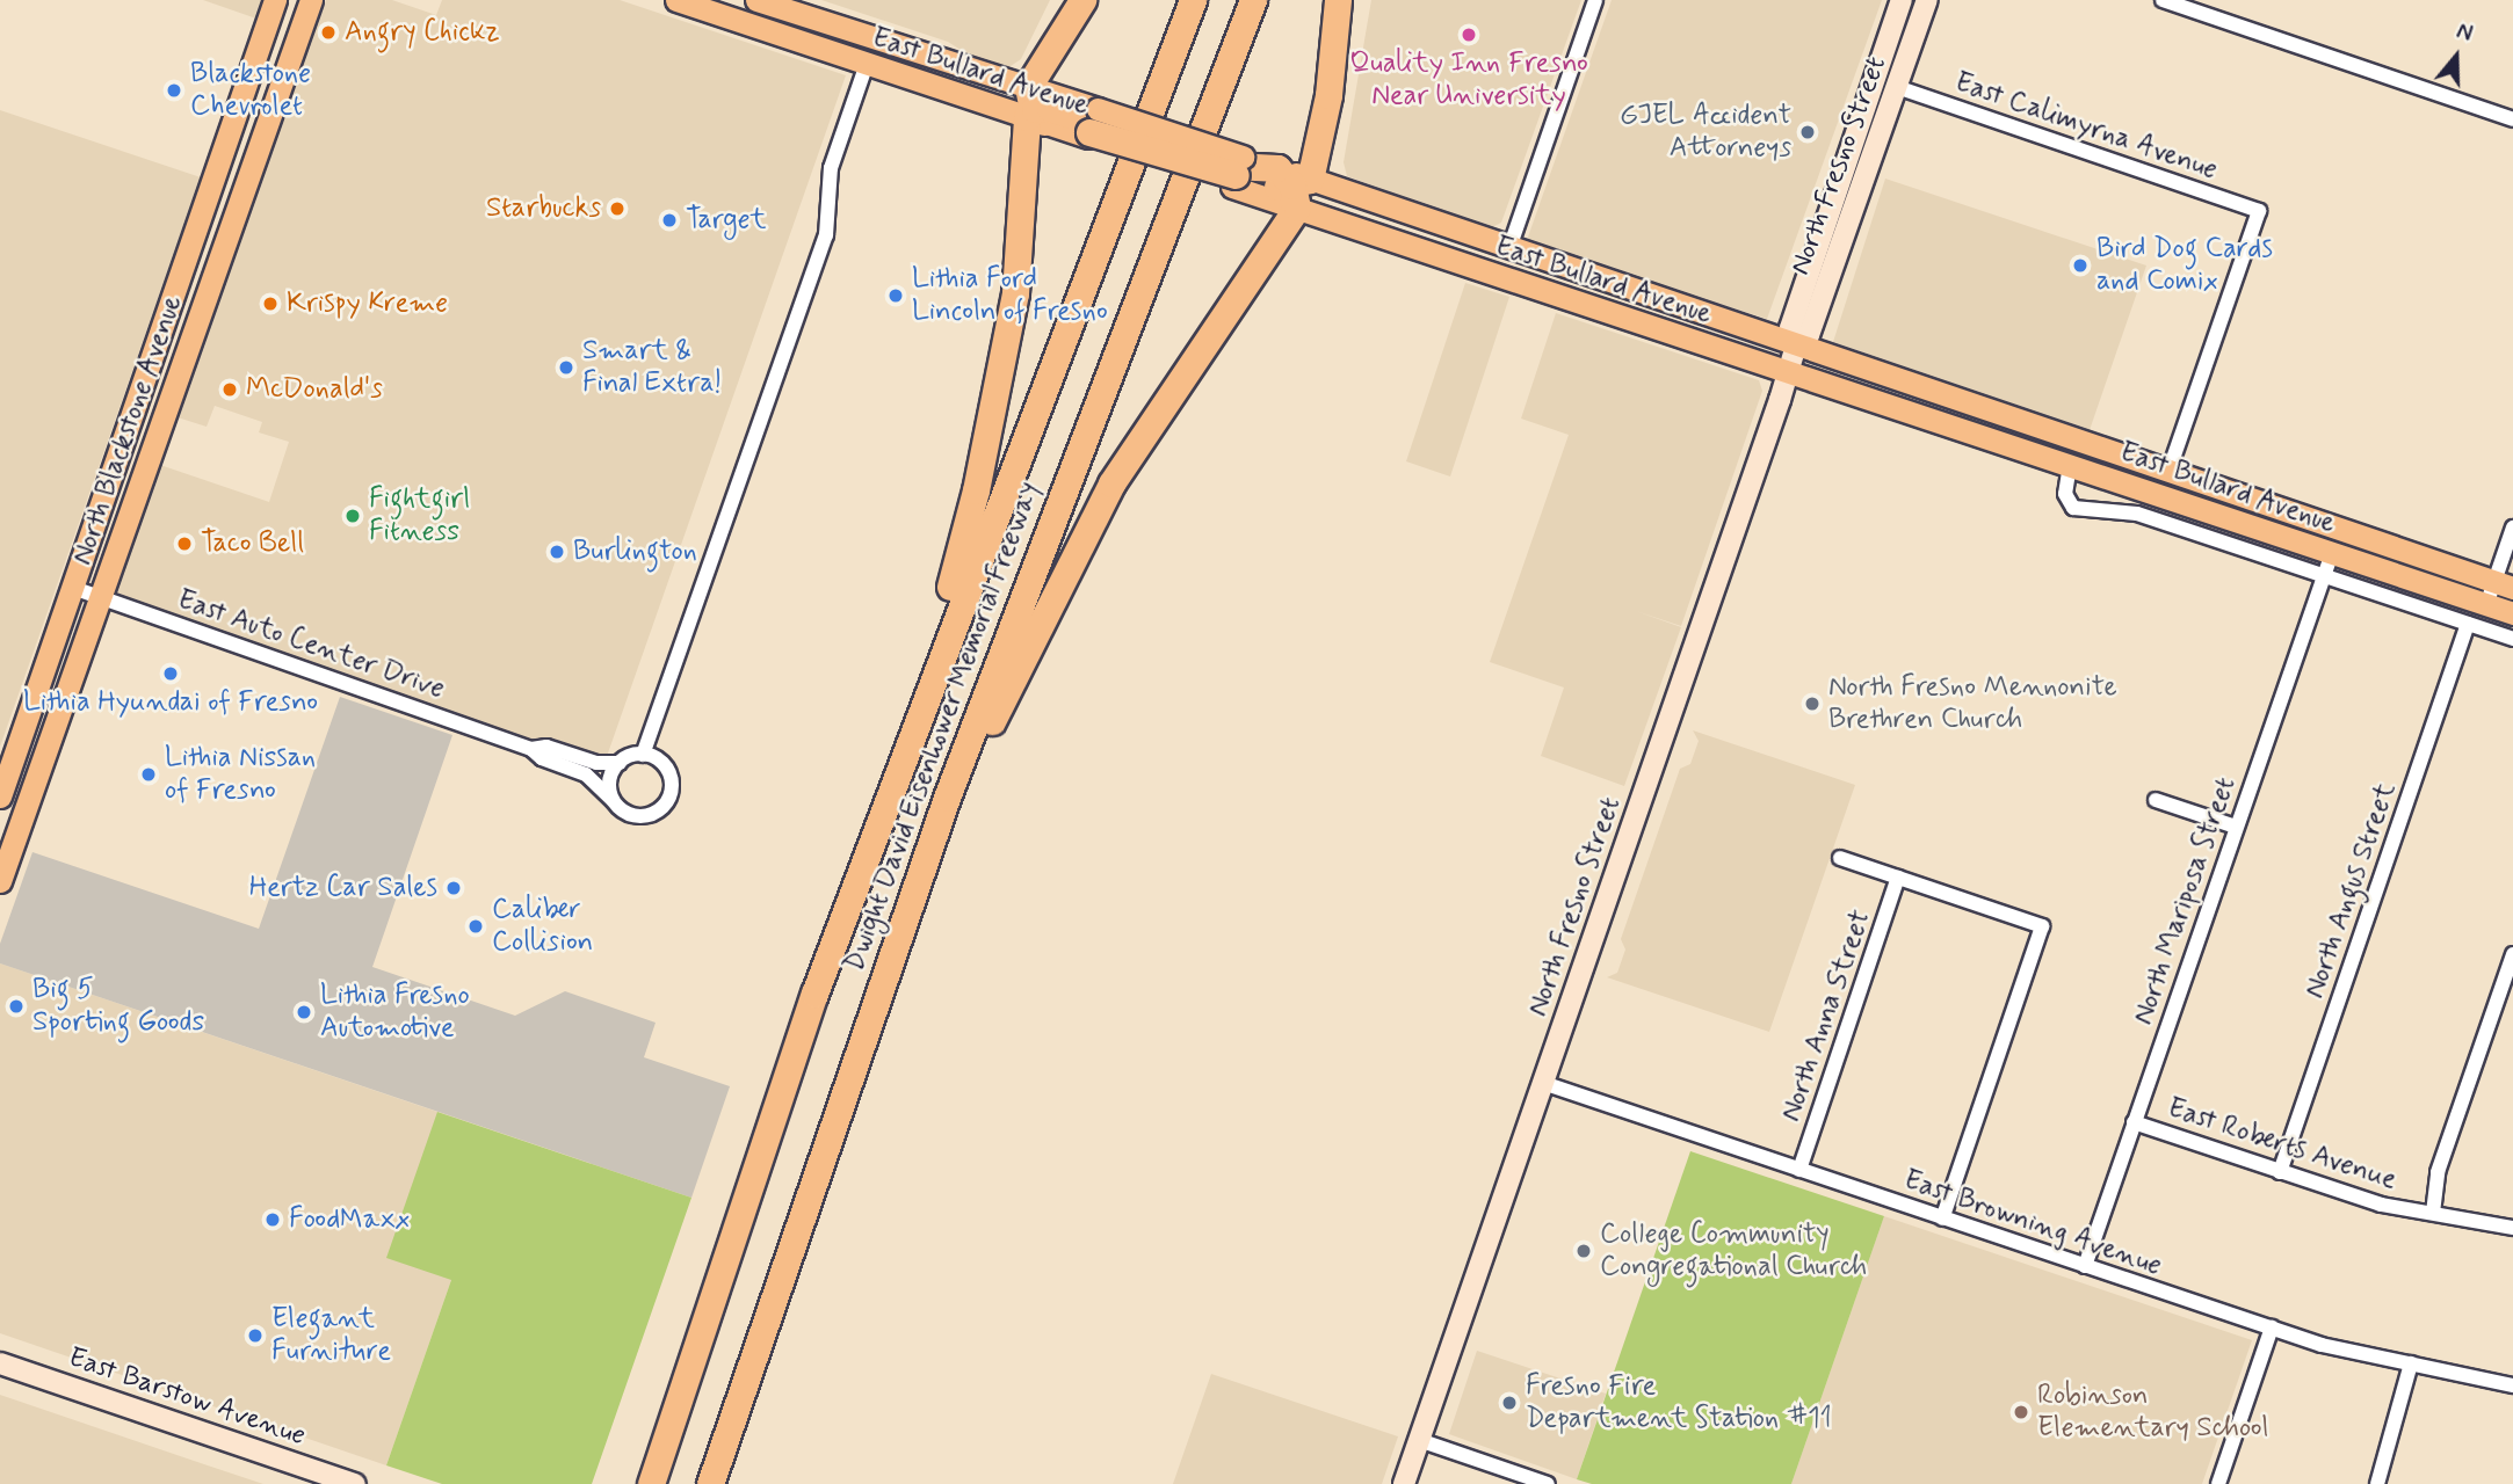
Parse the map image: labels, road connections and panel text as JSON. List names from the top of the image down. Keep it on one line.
{"streets":{"highway":["Dwight David Eisenhower Memorial Freeway"],"main road":["East Bullard Avenue","North Fresno Street","North Blackstone Avenue","East Barstow Avenue"],"street":["East Calimyrna Avenue","East Auto Center Drive","North Angus Street","North Mariposa Street","North Anna Street","East Roberts Avenue","East Browning Avenue"]},"crossings":[["East Bullard Avenue","East Calimyrna Avenue"],["East Bullard Avenue","North Fresno Street"],["East Bullard Avenue","North Mariposa Street"],["East Calimyrna Avenue","North Fresno Street"],["North Fresno Street","East Browning Avenue"],["North Blackstone Avenue","East Auto Center Drive"],["North Angus Street","East Roberts Avenue"],["North Mariposa Street","East Roberts Avenue"],["North Mariposa Street","East Browning Avenue"],["North Anna Street","East Browning Avenue"]],"places":["Angry Chickz","Quality Inn Fresno Near University","Blackstone Chevrolet","GJEL Accident Attorneys","Starbucks","Target","Bird Dog Cards and Comix","Lithia Ford Lincoln of Fresno","Krispy Kreme","Smart & Final Extra!","McDonald's","Fightgirl Fitness","Taco Bell","Burlington","Lithia Hyundai of Fresno","North Fresno Mennonite Brethren Church","Lithia Nissan of Fresno","Hertz Car Sales","Caliber Collision","Big 5 Sporting Goods","Lithia Fresno Automotive","FoodMaxx","College Community Congregational Church","Elegant Furniture","Fresno Fire Department Station #11","Robinson Elementary School"],"north":"top"}
